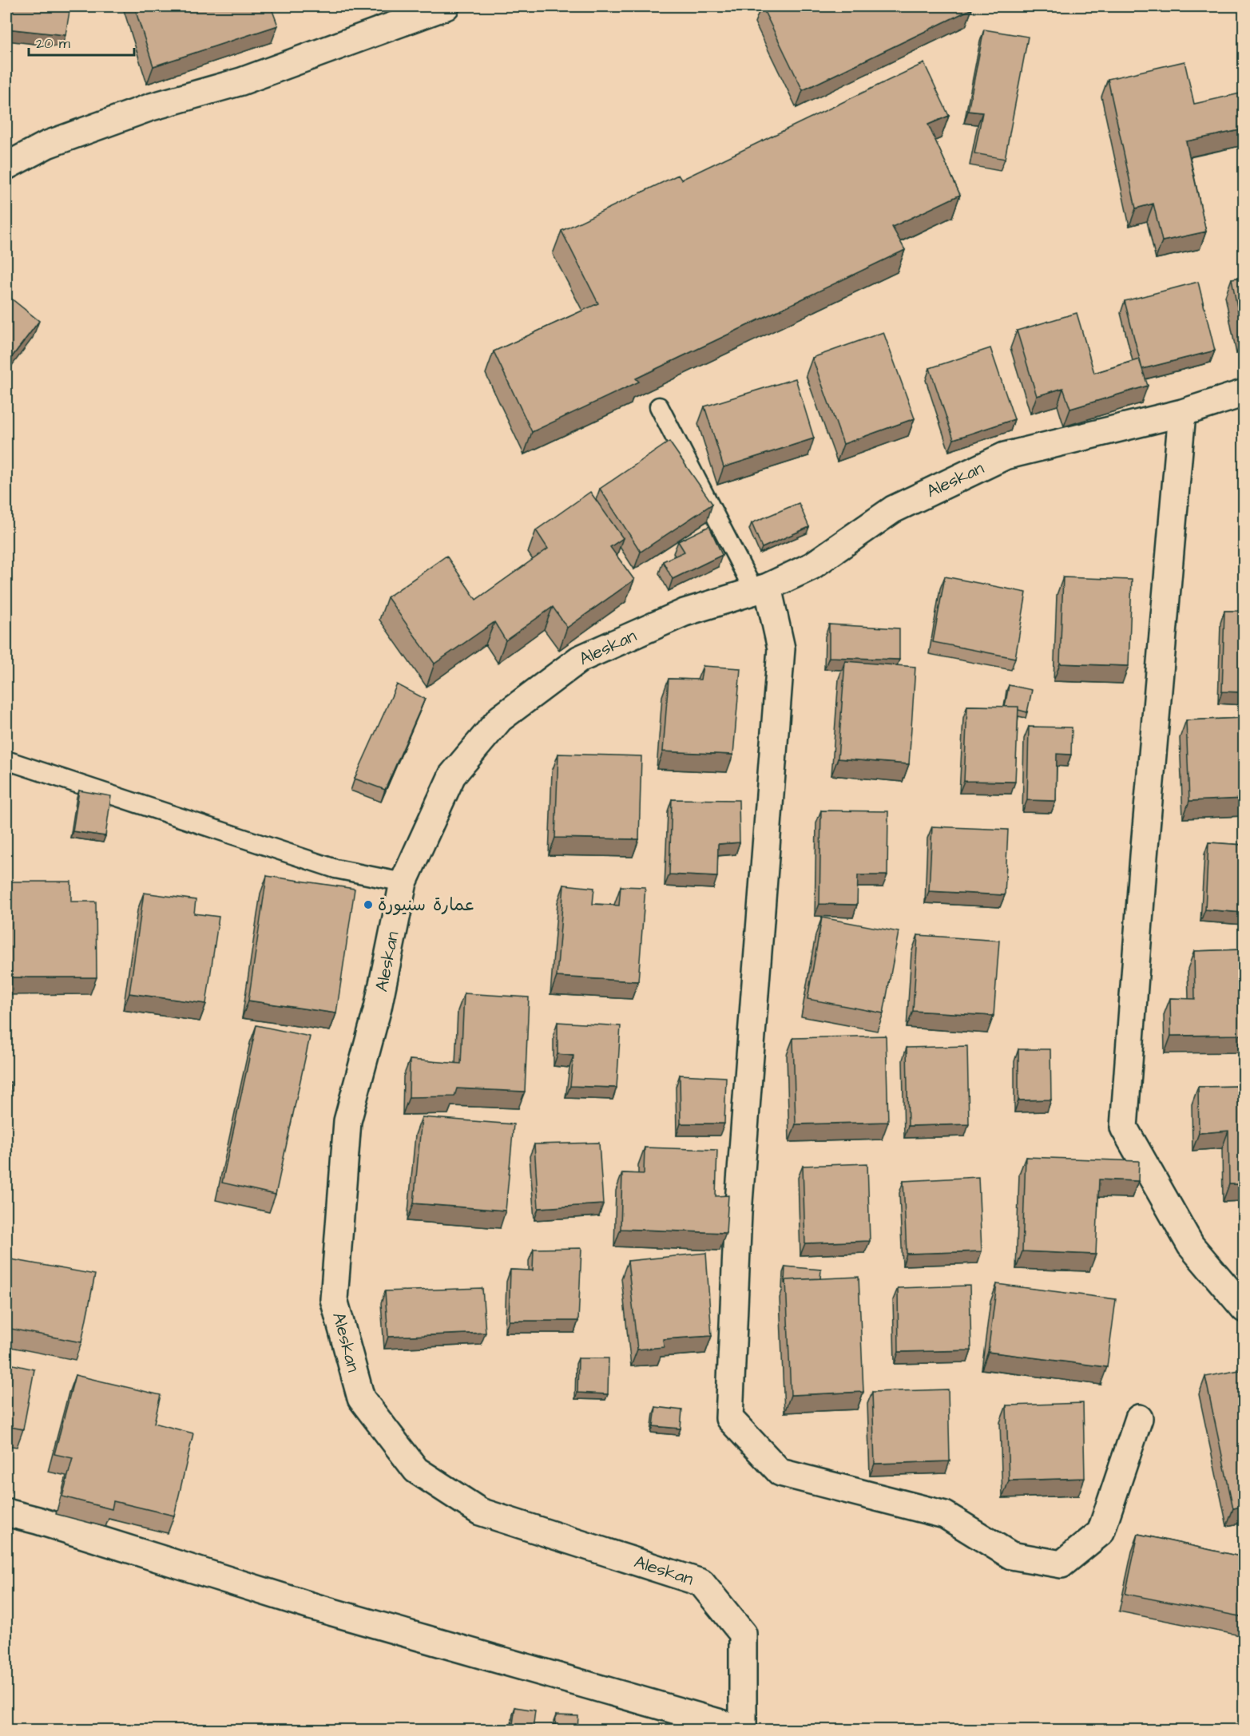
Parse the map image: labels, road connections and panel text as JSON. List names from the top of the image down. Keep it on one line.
{"streets":{"street":["Aleskan"]},"places":["عمارة سنيورة"],"scale_bar":"20 m"}
